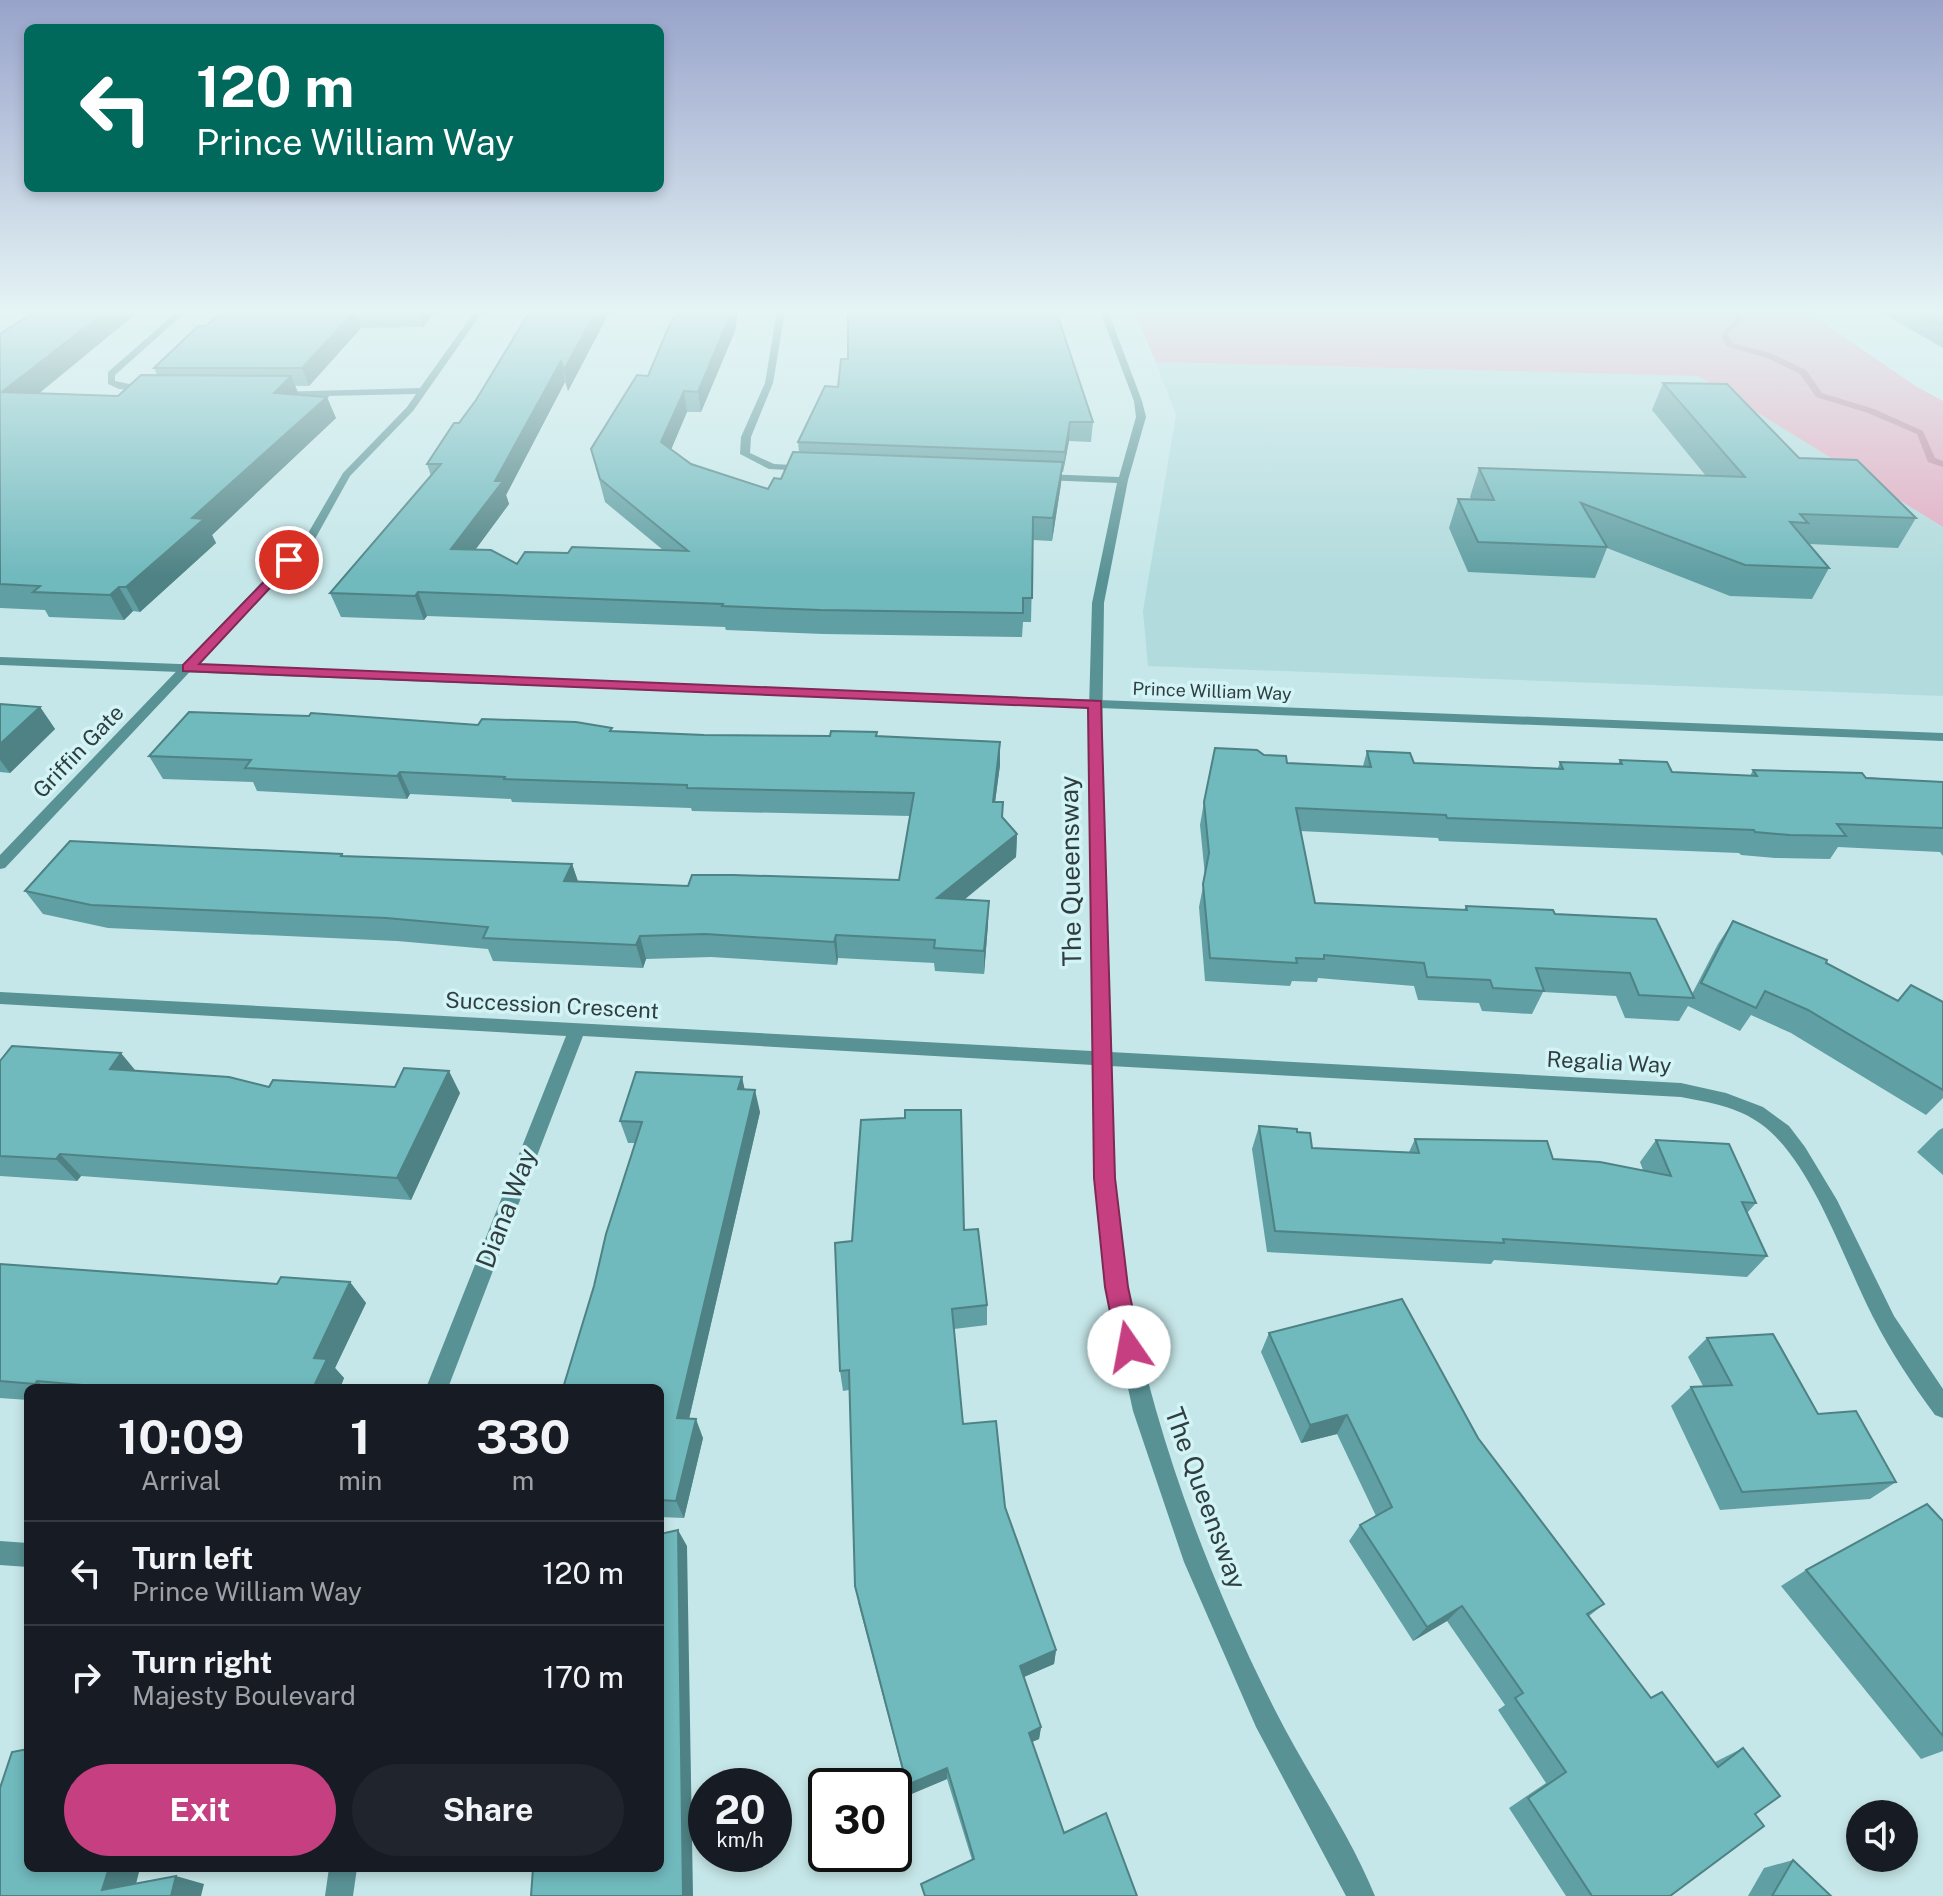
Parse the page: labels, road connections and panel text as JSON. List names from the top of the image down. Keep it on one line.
{"streets":{"street":["Prince William Way","Griffin Gate","The Queensway","Succession Crescent","Regalia Way","Diana Way"]},"crossings":[["Prince William Way","Griffin Gate"],["Prince William Way","The Queensway"],["The Queensway","Succession Crescent"],["The Queensway","Regalia Way"],["Succession Crescent","Regalia Way"],["Succession Crescent","Diana Way"]],"page":{"turn":["120 m","Prince William Way"],"eta":["10:09","Arrival","1","min","330","m"],"list":[{"name":"Turn left","note":"Prince William Way","value":"120 m"},{"name":"Turn right","note":"Majesty Boulevard","value":"170 m"}],"buttons":["Exit","Share"],"speed":"20 km/h","limit":"30"}}
